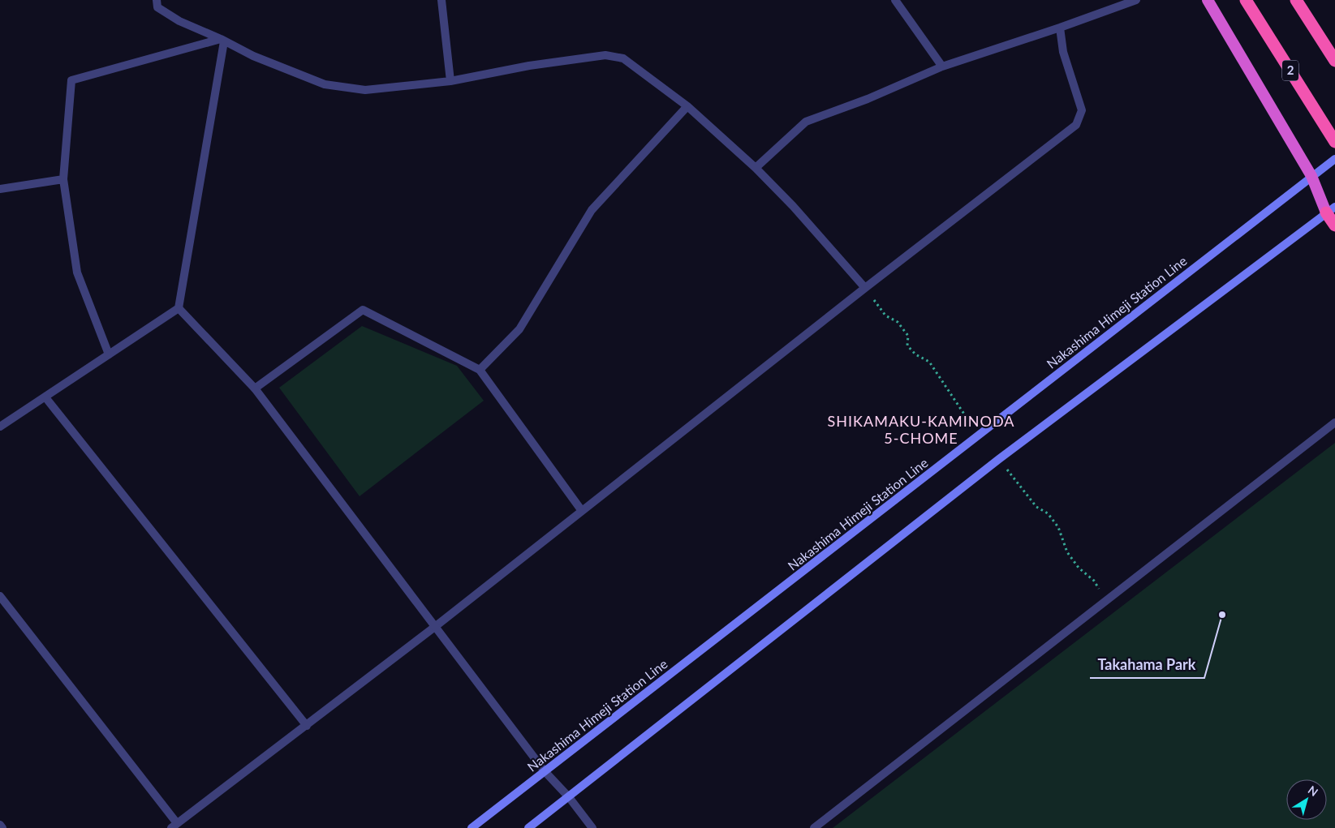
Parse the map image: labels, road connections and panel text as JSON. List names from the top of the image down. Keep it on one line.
{"streets":{"highway":["2"],"main road":["Nakashima Himeji Station Line"]},"districts":["SHIKAMAKU-KAMINODA 5-CHOME"],"places":["Takahama Park"],"north":"top right"}
